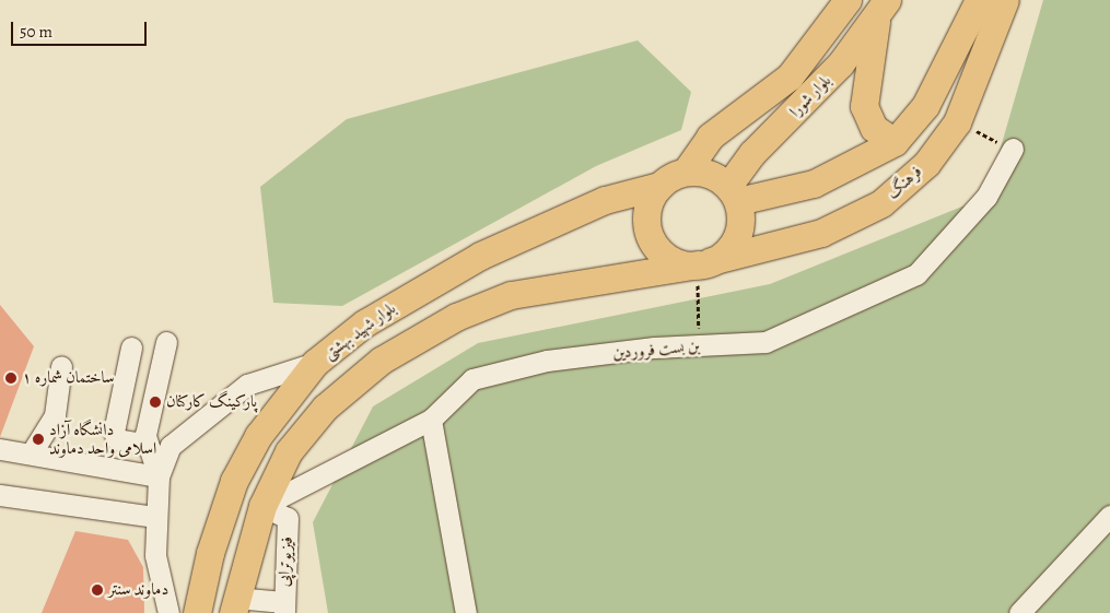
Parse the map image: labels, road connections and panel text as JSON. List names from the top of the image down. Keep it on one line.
{"streets":{"main road":["بلوار شورا","فرهنگ","بلوار شهید بهشتی"],"street":["بن بست فروردین","فیزیوتراپی"]},"crossings":[["بلوار شورا","فرهنگ"],["بلوار شورا","بلوار شهید بهشتی"],["فرهنگ","بلوار شهید بهشتی"],["بن بست فروردین","فیزیوتراپی"]],"places":["ساختمان شماره ۱","پارکینگ کارکنان","دانشگاه آزاد اسلامی واحد دماوند","دماوند سنتر"],"scale_bar":"50 m"}
